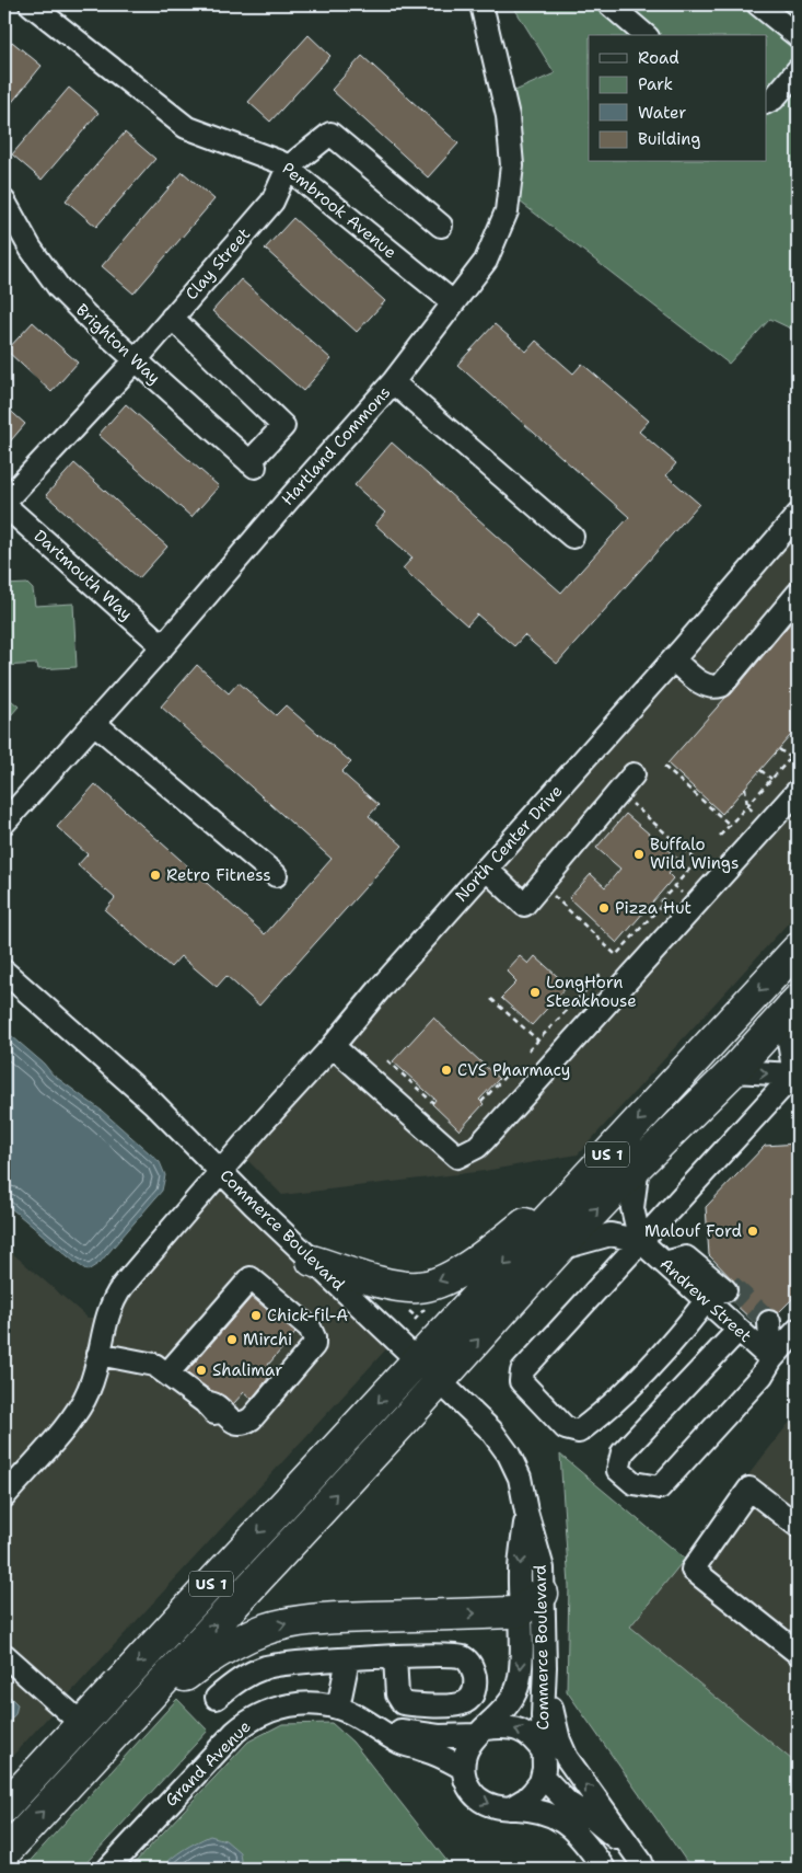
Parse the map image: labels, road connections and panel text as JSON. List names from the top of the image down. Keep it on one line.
{"streets":{"highway":["US 1"],"street":["Pembrook Avenue","Clay Street","Brighton Way","Hartland Commons","Dartmouth Way","North Center Drive","Commerce Boulevard","Andrew Street","Grand Avenue"]},"crossings":[["Pembrook Avenue","Clay Street"],["Pembrook Avenue","Hartland Commons"],["Clay Street","Brighton Way"],["Clay Street","Dartmouth Way"],["Hartland Commons","Dartmouth Way"],["North Center Drive","Commerce Boulevard"],["US 1","Commerce Boulevard"],["US 1","Andrew Street"],["Commerce Boulevard","Grand Avenue"]],"places":["Buffalo Wild Wings","Retro Fitness","Pizza Hut","LongHorn Steakhouse","CVS Pharmacy","Malouf Ford","Chick-fil-A","Mirchi","Shalimar"],"legend":["Road","Park","Water","Building"]}
